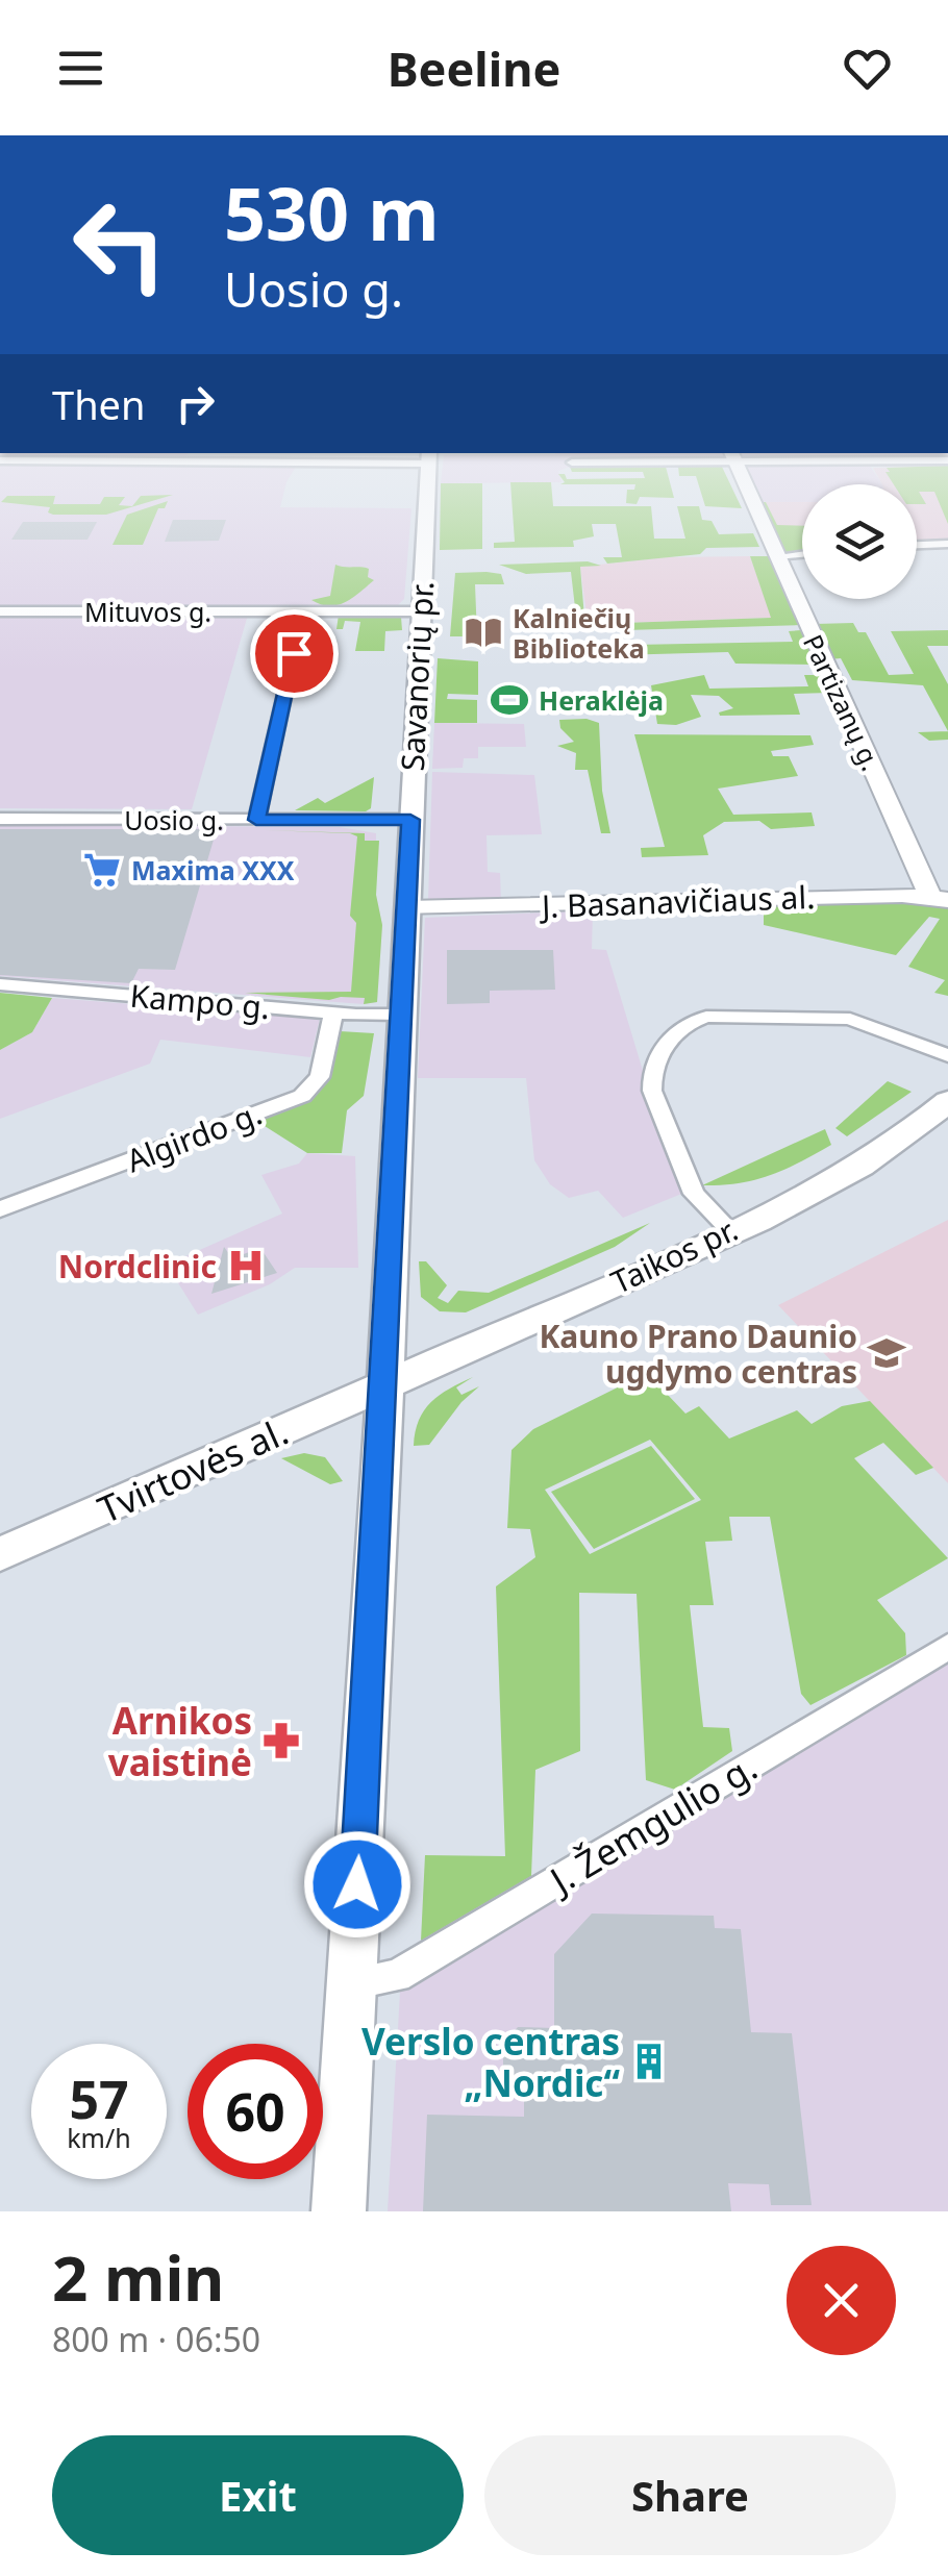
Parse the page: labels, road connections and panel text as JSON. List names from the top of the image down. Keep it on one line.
{"streets":{"main road":["Savanorių pr.","Taikos pr.","Tvirtovės al."],"street":["Mituvos g.","Partizanų g.","Uosio g.","J. Basanavičiaus al.","Kampo g.","Algirdo g.","J. Žemgulio g."]},"crossings":[["Mituvos g.","Savanorių pr."],["Savanorių pr.","Uosio g."],["Savanorių pr.","J. Basanavičiaus al."],["Savanorių pr.","Kampo g."],["Savanorių pr.","Taikos pr."],["Savanorių pr.","Tvirtovės al."],["Savanorių pr.","J. Žemgulio g."],["Partizanų g.","J. Basanavičiaus al."],["Kampo g.","Algirdo g."],["Taikos pr.","Tvirtovės al."]],"places":{"library":["Kalniečių Biblioteka"],"sports":["Heraklėja"],"supermarket":["Maxima XXX"],"hospital":["Nordclinic"],"school or university":["Kauno Prano Daunio ugdymo centras"],"pharmacy":["Arnikos vaistinė"],"building":["Verslo centras „Nordic“"]},"page":{"header":"Beeline","turn":["530 m","Uosio g."],"then":"Then","speed":"57 km/h","limit":"60","heading":["2 min","800 m · 06:50"],"buttons":["Exit","Share"]}}
